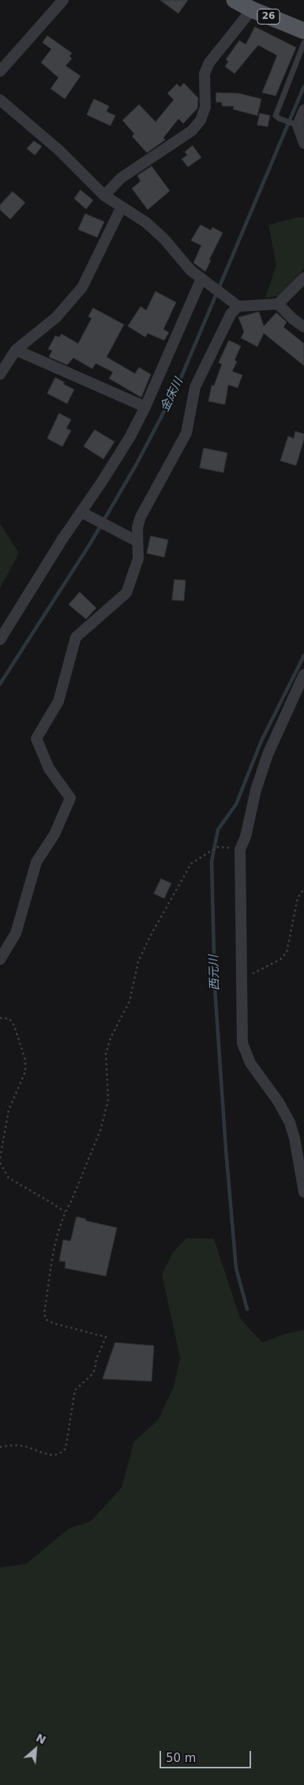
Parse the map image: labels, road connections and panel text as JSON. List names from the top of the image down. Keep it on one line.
{"streets":{"main road":["26"]},"water":["金床川","西元川"],"scale_bar":"50 m","north":"top right"}
